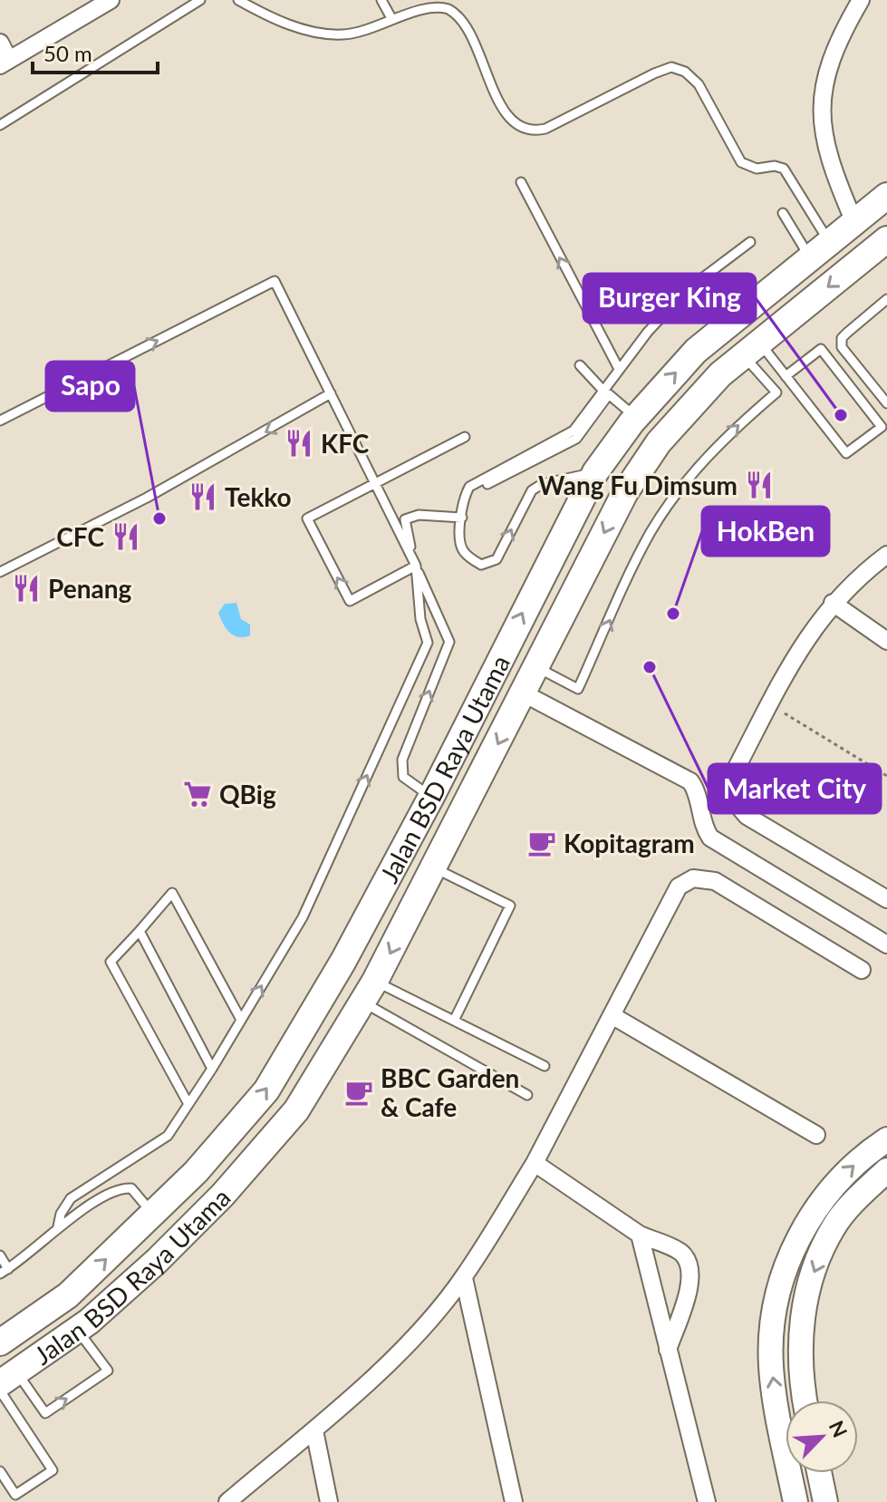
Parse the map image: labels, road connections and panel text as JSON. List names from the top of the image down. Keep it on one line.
{"streets":{"main road":["Jalan BSD Raya Utama"]},"places":{"other":["Burger King","Sapo","HokBen","Market City"],"restaurant":["KFC","Wang Fu Dimsum","Tekko","CFC","Penang"],"supermarket":["QBig"],"cafe":["Kopitagram","BBC Garden & Cafe"]},"scale_bar":"50 m","north":"top right"}
